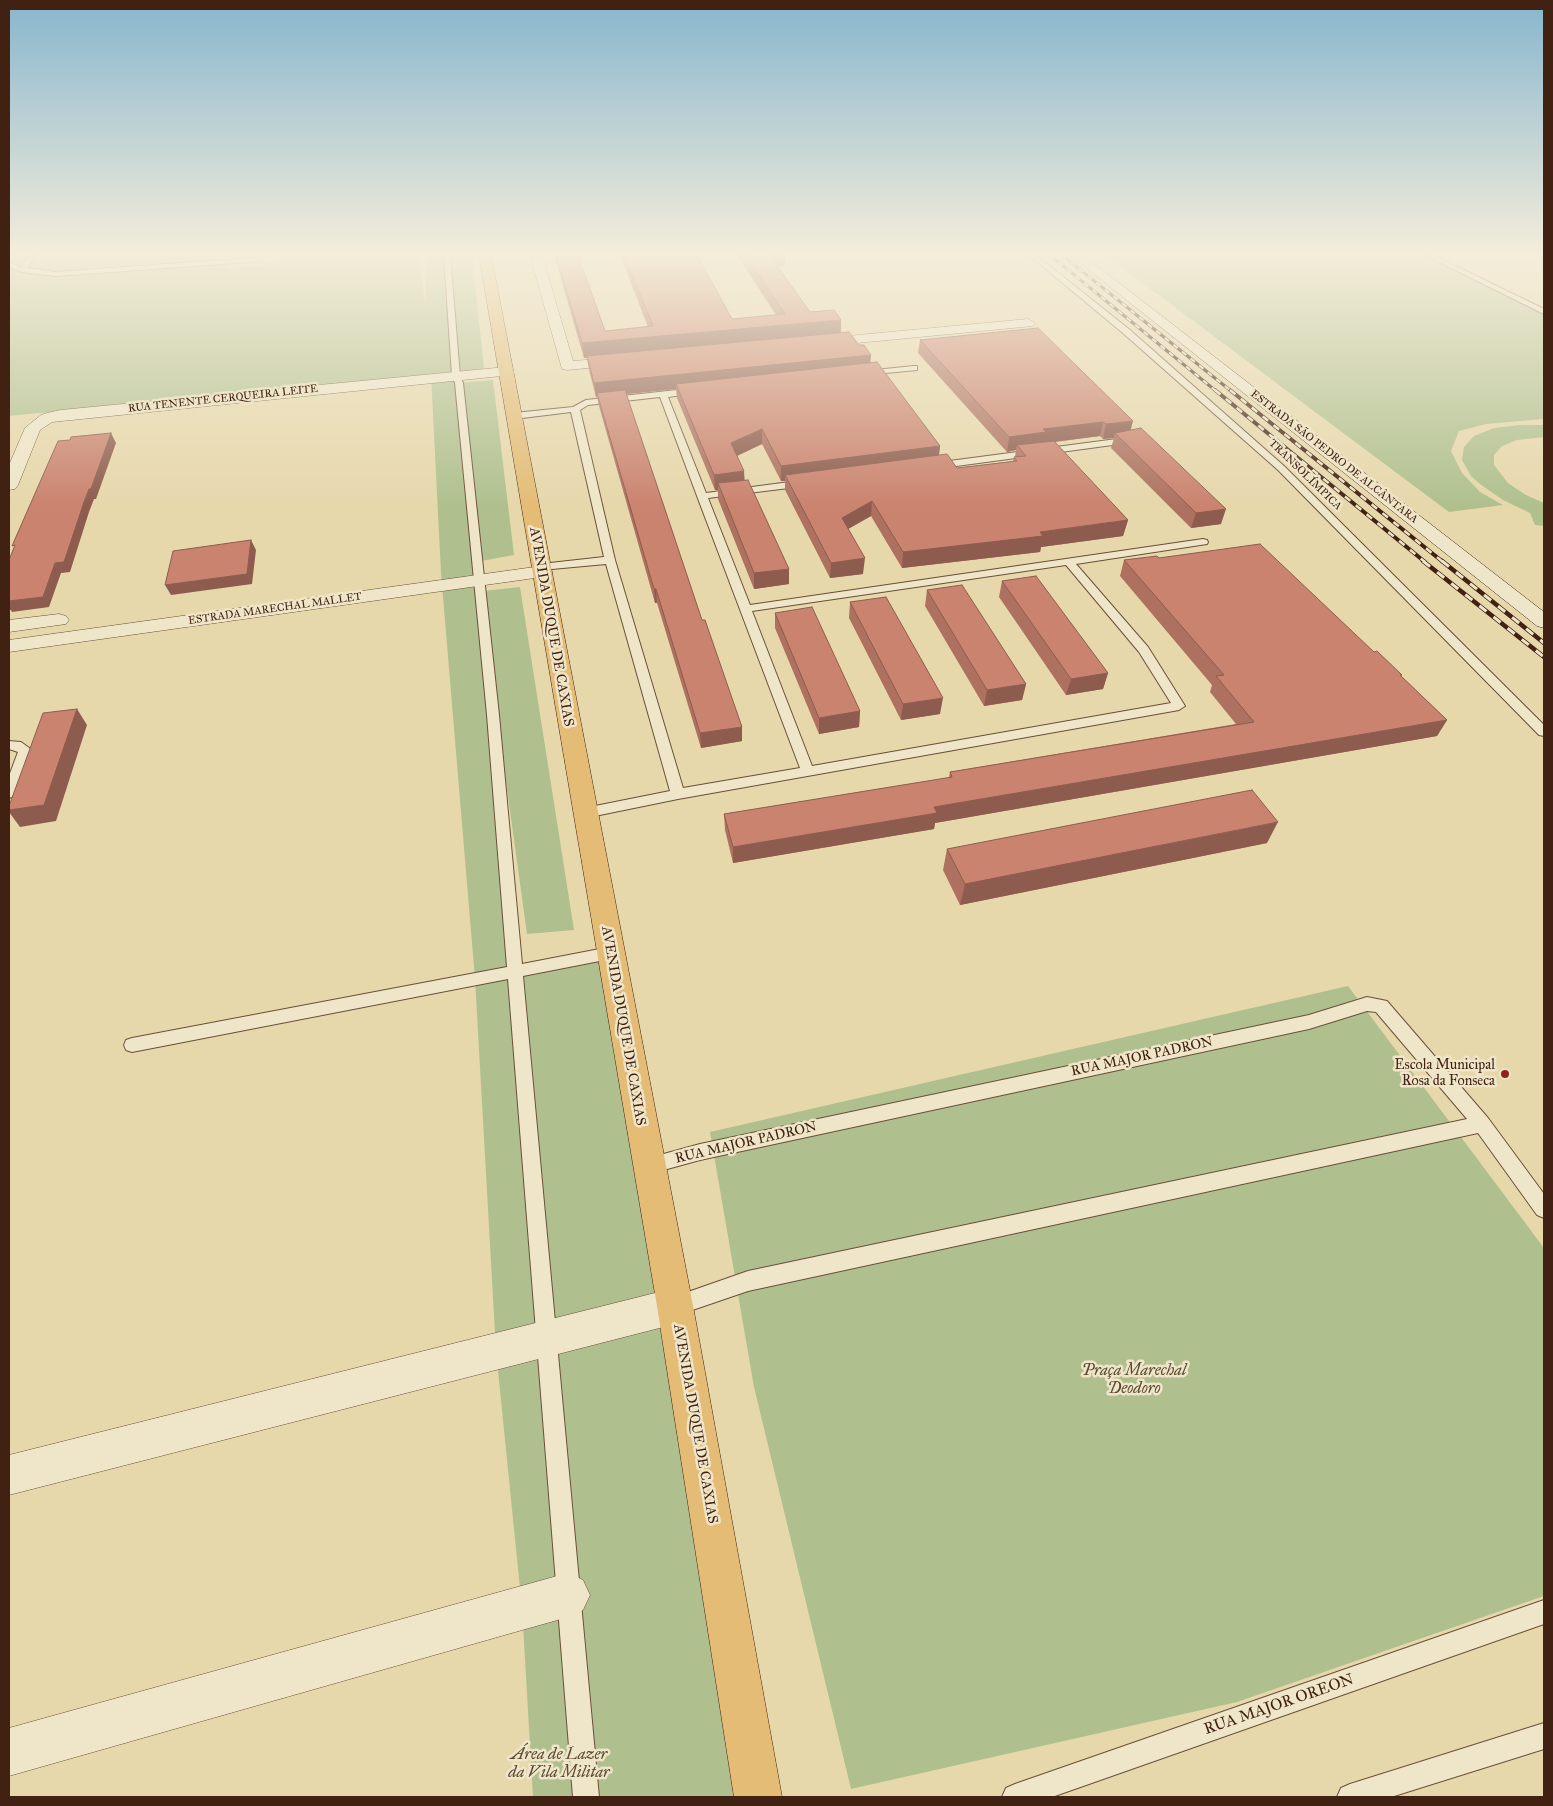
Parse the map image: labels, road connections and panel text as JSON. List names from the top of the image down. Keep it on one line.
{"streets":{"main road":["AVENIDA DUQUE DE CAXIAS"],"street":["RUA TENENTE CERQUEIRA LEITE","ESTRADA SÃO PEDRO DE ALCÂNTARA","ESTRADA MARECHAL MALLET"],"lane":["TRANSOLÍMPICA","RUA MAJOR PADRON","RUA MAJOR OREON"]},"crossings":[["RUA TENENTE CERQUEIRA LEITE","AVENIDA DUQUE DE CAXIAS"],["ESTRADA MARECHAL MALLET","AVENIDA DUQUE DE CAXIAS"],["AVENIDA DUQUE DE CAXIAS","RUA MAJOR PADRON"]],"parks":["Praça Marechal Deodoro","Área de Lazer da Vila Militar"],"places":["Escola Municipal Rosa da Fonseca"]}
